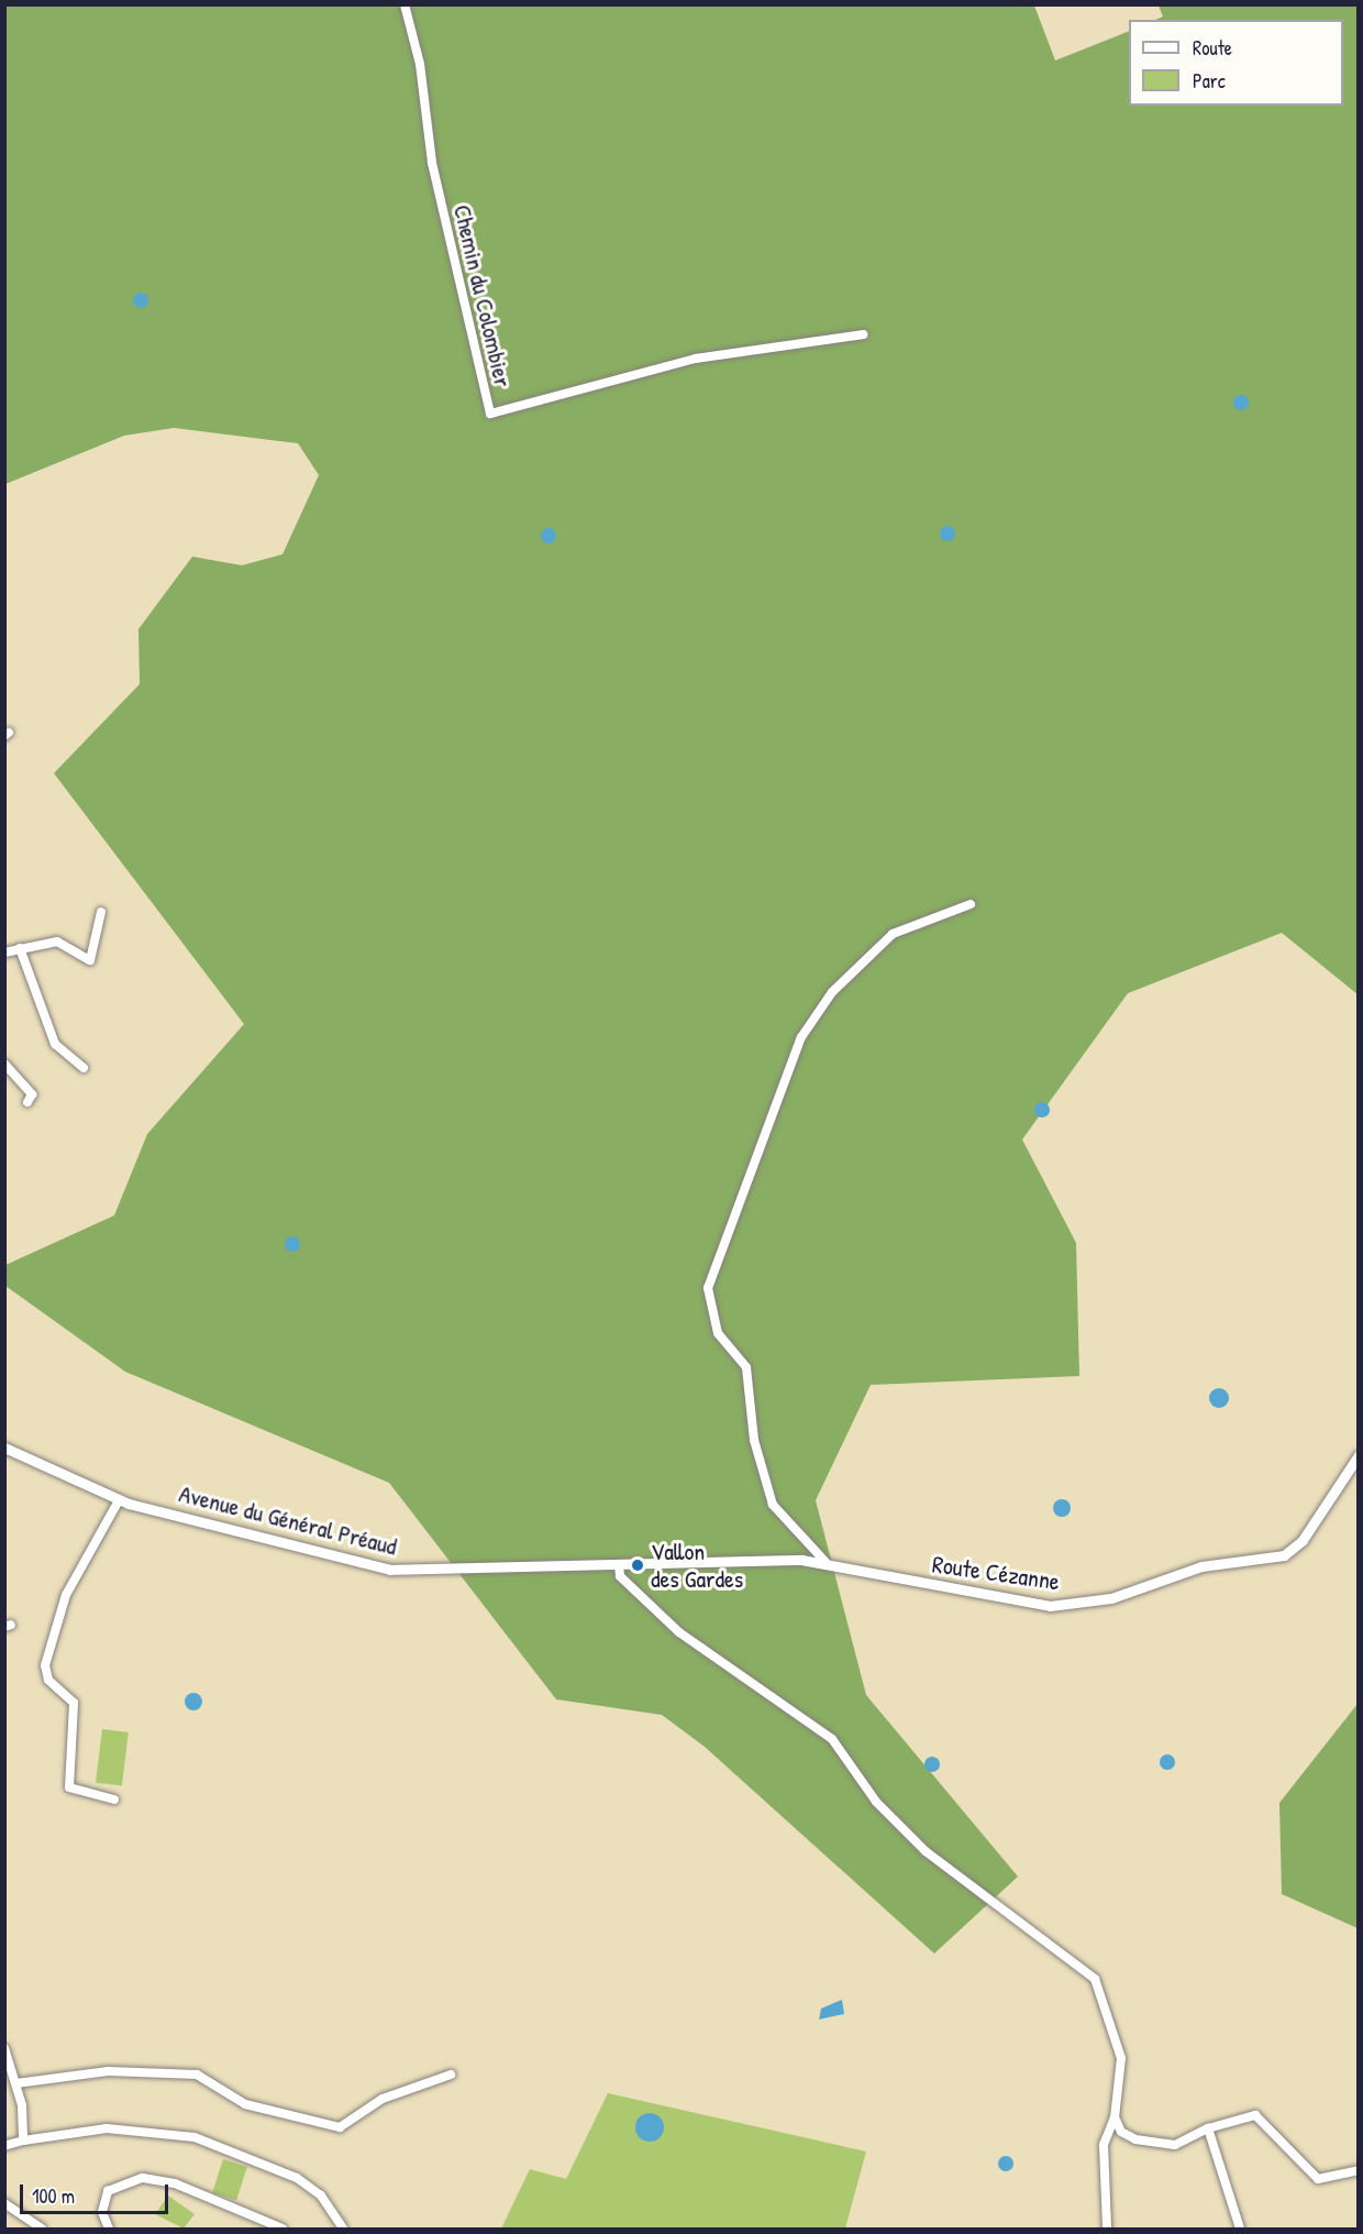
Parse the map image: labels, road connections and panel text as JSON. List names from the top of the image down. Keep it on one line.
{"streets":{"street":["Chemin du Colombier","Avenue du Général Préaud","Route Cézanne"]},"crossings":[["Avenue du Général Préaud","Route Cézanne"]],"places":["Vallon des Gardes"],"legend":["Route","Parc"],"scale_bar":"100 m"}
